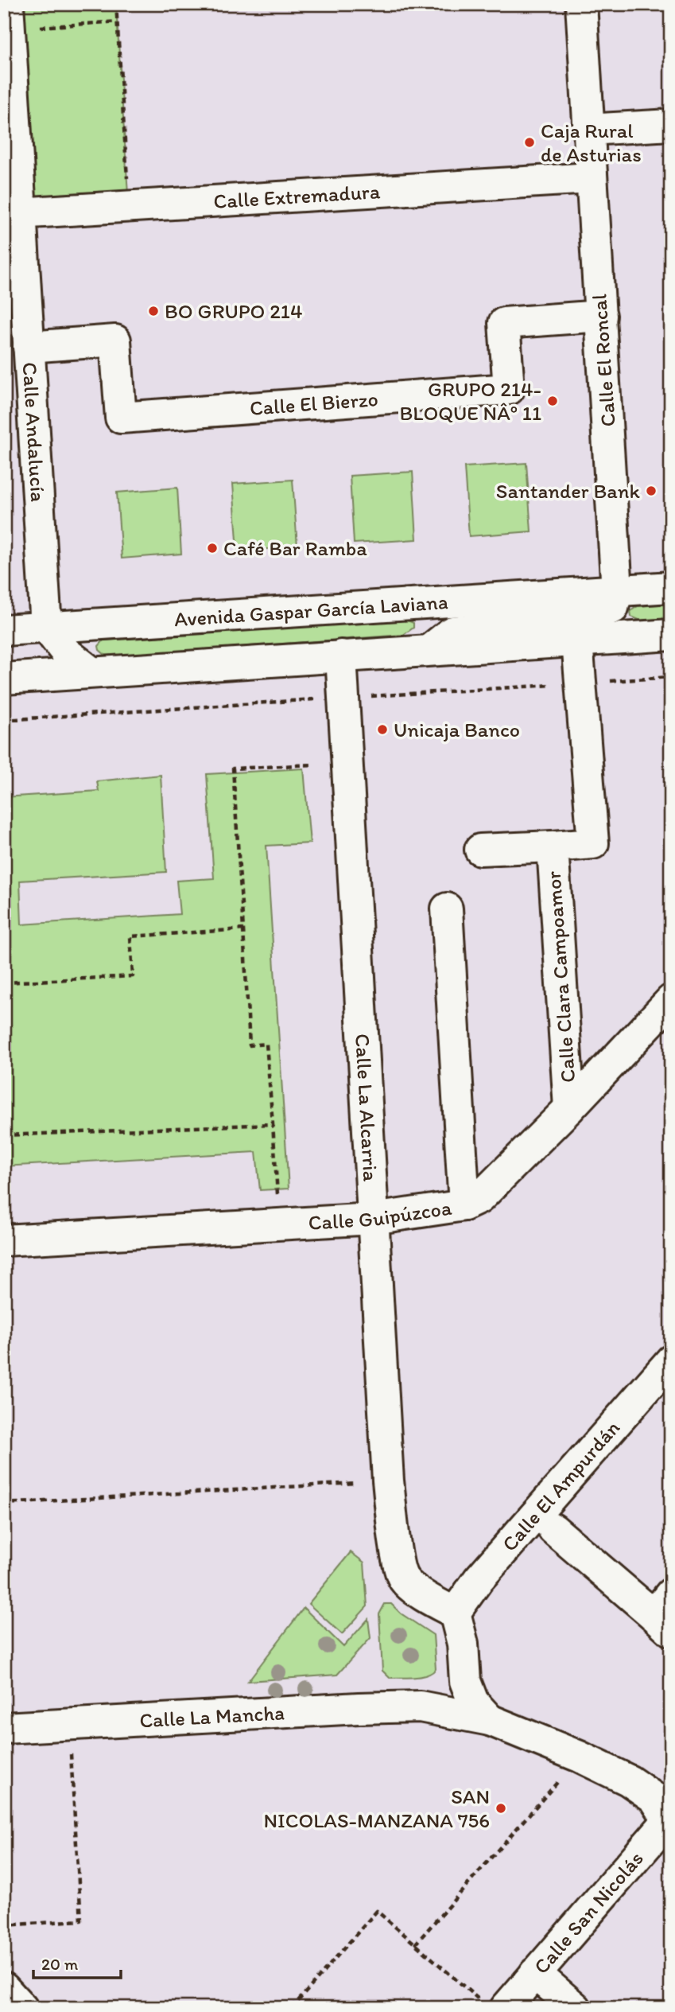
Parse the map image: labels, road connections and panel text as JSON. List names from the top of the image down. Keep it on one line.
{"streets":{"street":["Calle Extremadura","Calle El Roncal","Calle El Bierzo","Calle Andalucía","Avenida Gaspar García Laviana","Calle Clara Campoamor","Calle La Alcarria","Calle Guipúzcoa","Calle El Ampurdán","Calle La Mancha","Calle San Nicolás"]},"crossings":[["Calle Extremadura","Calle El Roncal"],["Calle Extremadura","Calle Andalucía"],["Calle El Roncal","Calle El Bierzo"],["Calle El Roncal","Avenida Gaspar García Laviana"],["Calle El Bierzo","Calle Andalucía"],["Calle Andalucía","Avenida Gaspar García Laviana"],["Calle Clara Campoamor","Calle Guipúzcoa"],["Calle La Alcarria","Calle Guipúzcoa"],["Calle La Alcarria","Calle El Ampurdán"]],"places":["Caja Rural de Asturias","BO GRUPO 214","GRUPO 214- BLOQUE NÂº 11","Santander Bank","Café Bar Ramba","Unicaja Banco","SAN NICOLAS-MANZANA 756"],"scale_bar":"20 m"}
